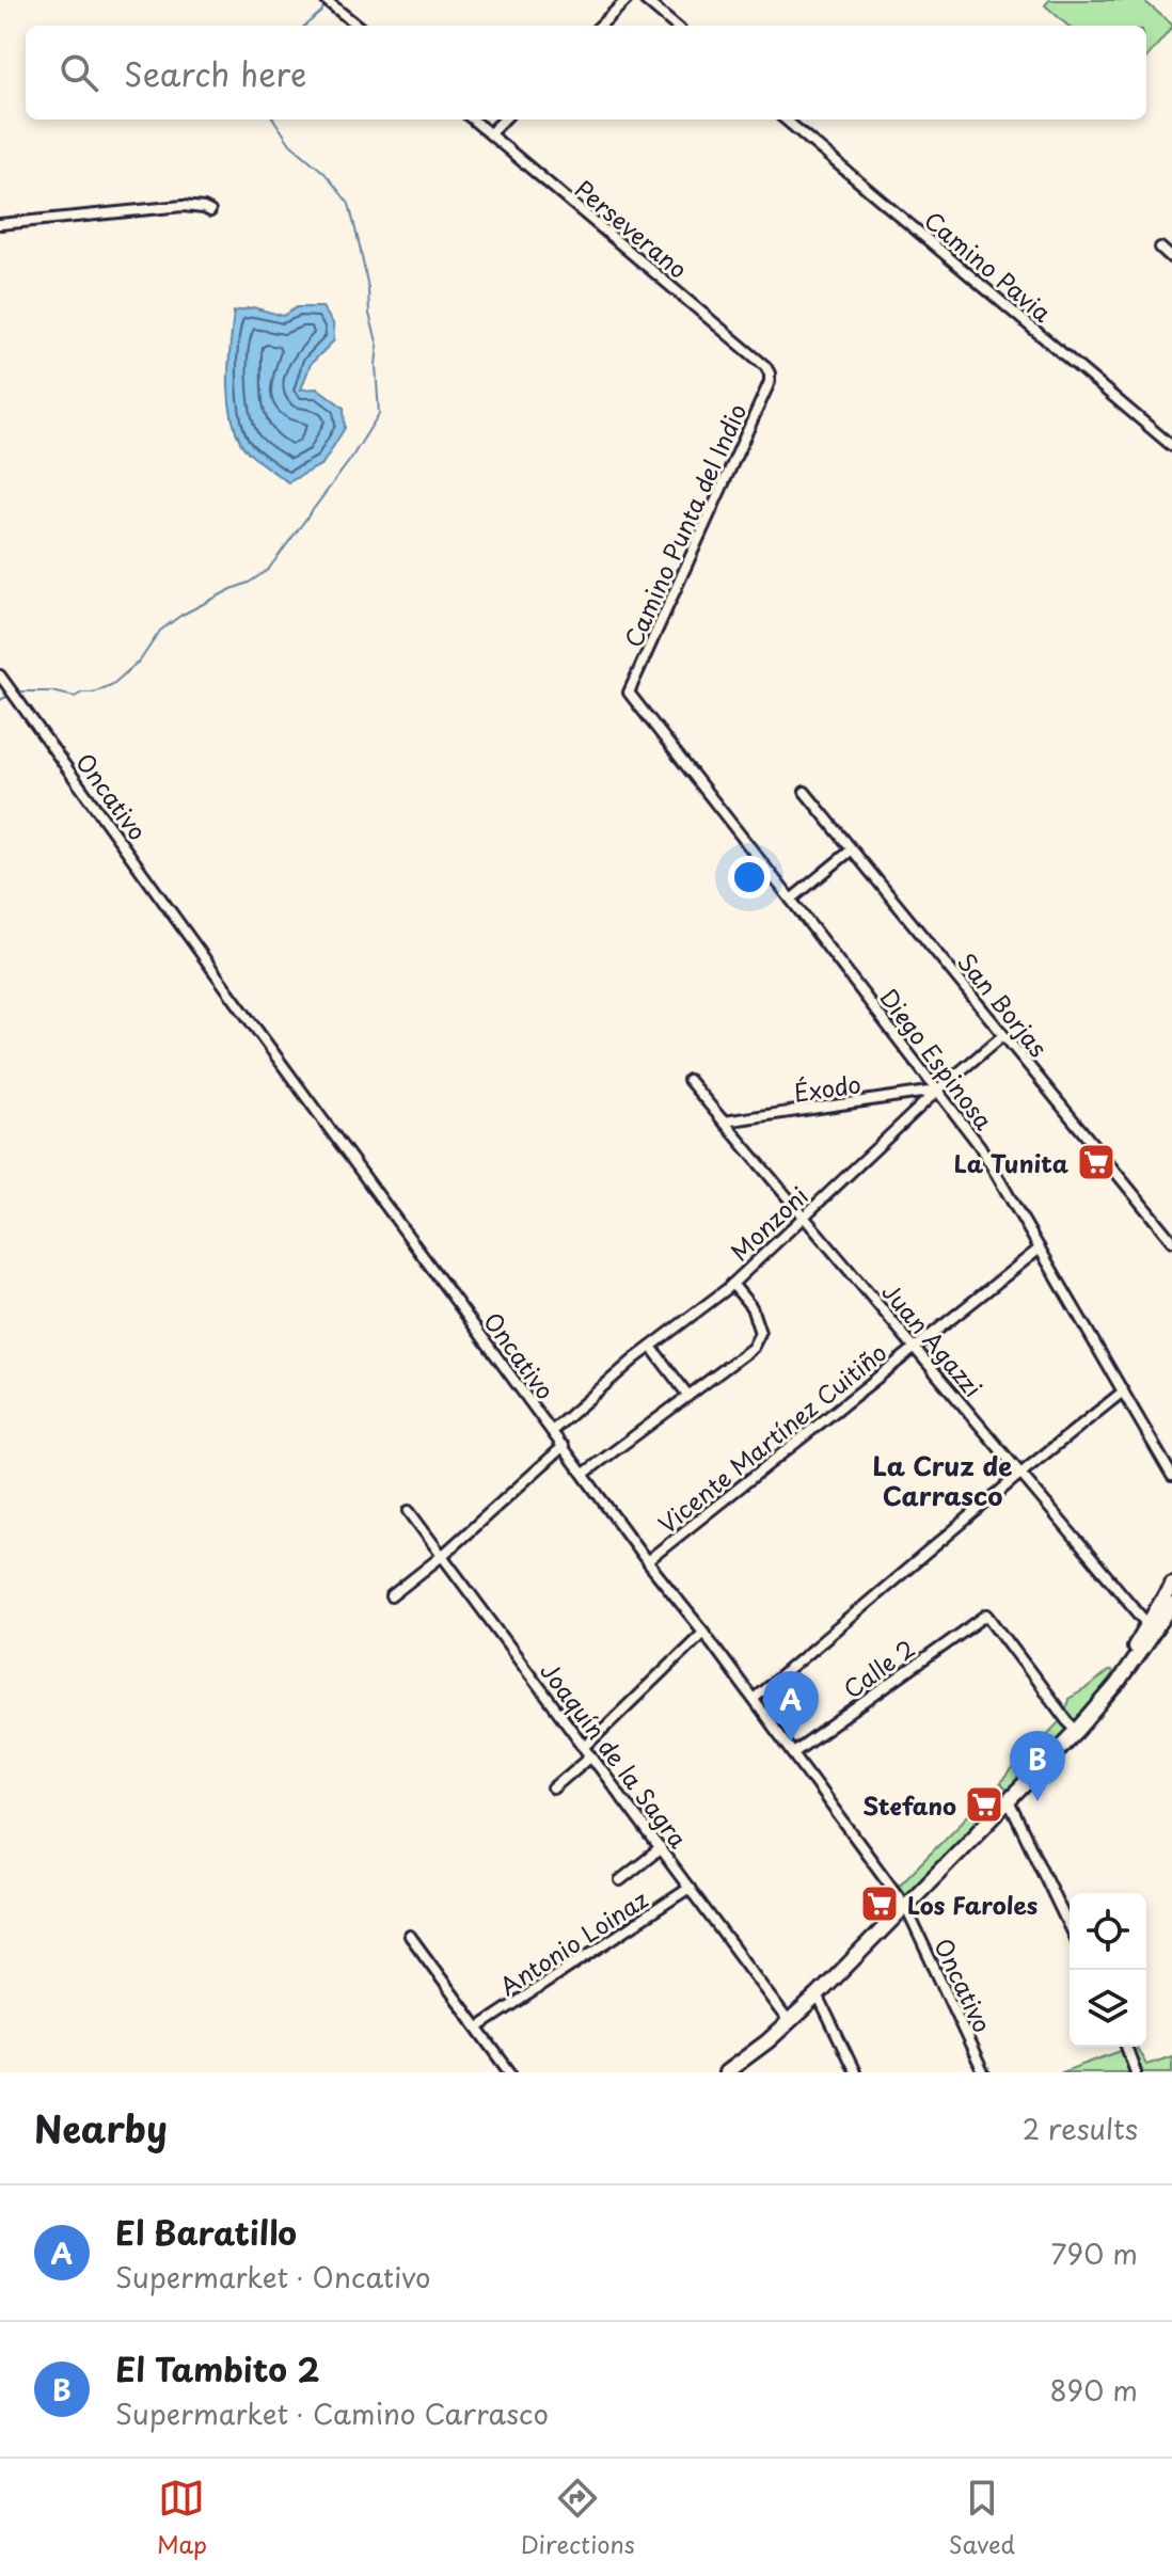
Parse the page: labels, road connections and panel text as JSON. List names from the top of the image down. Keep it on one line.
{"streets":{"street":["Perseverano","Camino Pavia","Camino Punta del Indio","Oncativo","San Borjas","Diego Espinosa","Éxodo","Monzoni","Juan Agazzi","Vicente Martínez Cuitiño","Calle 2","Joaquín de la Sagra","Antonio Loinaz"]},"crossings":[["Perseverano","Camino Punta del Indio"],["Camino Punta del Indio","Diego Espinosa"],["Oncativo","Monzoni"],["Oncativo","Vicente Martínez Cuitiño"],["Oncativo","Calle 2"],["San Borjas","Monzoni"],["Diego Espinosa","Éxodo"],["Diego Espinosa","Monzoni"],["Diego Espinosa","Vicente Martínez Cuitiño"],["Éxodo","Monzoni"],["Éxodo","Juan Agazzi"],["Monzoni","Juan Agazzi"],["Juan Agazzi","Vicente Martínez Cuitiño"],["Joaquín de la Sagra","Antonio Loinaz"]],"districts":["La Cruz de Carrasco"],"places":{"supermarket":["La Tunita","Stefano","Los Faroles"]},"page":{"search":"Search here","pins":["A","B"],"heading":["Nearby","2 results"],"list":[{"mark":"A","name":"El Baratillo","note":"Supermarket · Oncativo","value":"790 m"},{"mark":"B","name":"El Tambito 2","note":"Supermarket · Camino Carrasco","value":"890 m"}],"nav":["Map","Directions","Saved"]}}
